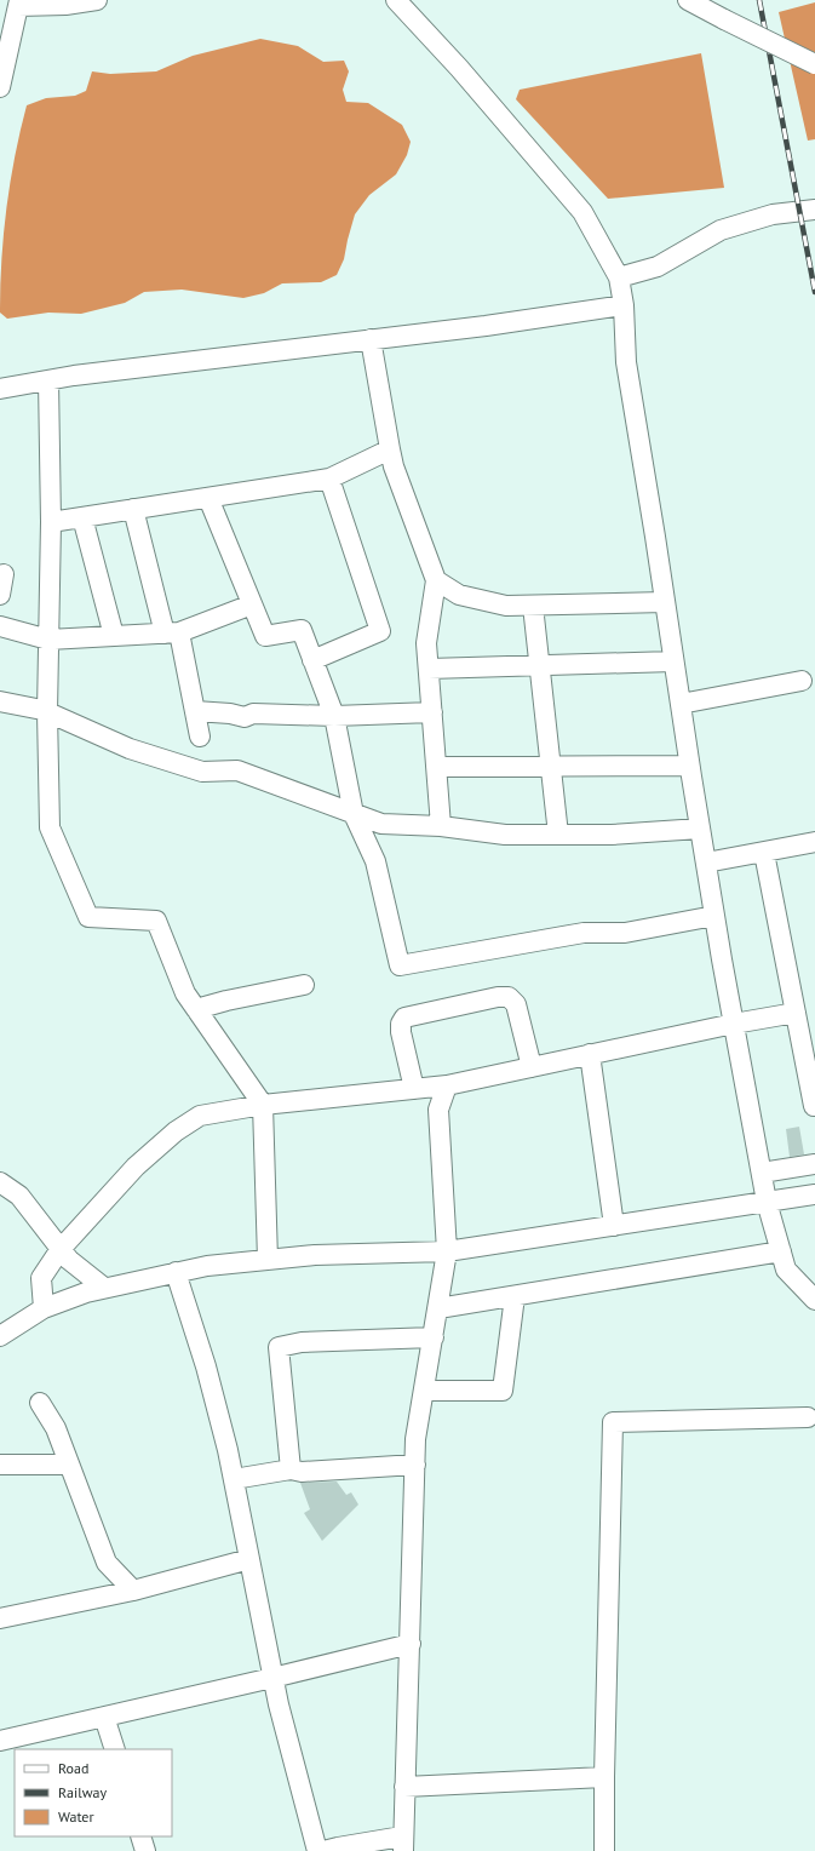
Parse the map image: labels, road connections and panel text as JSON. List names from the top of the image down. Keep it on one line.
{"legend":["Road","Railway","Water"]}
